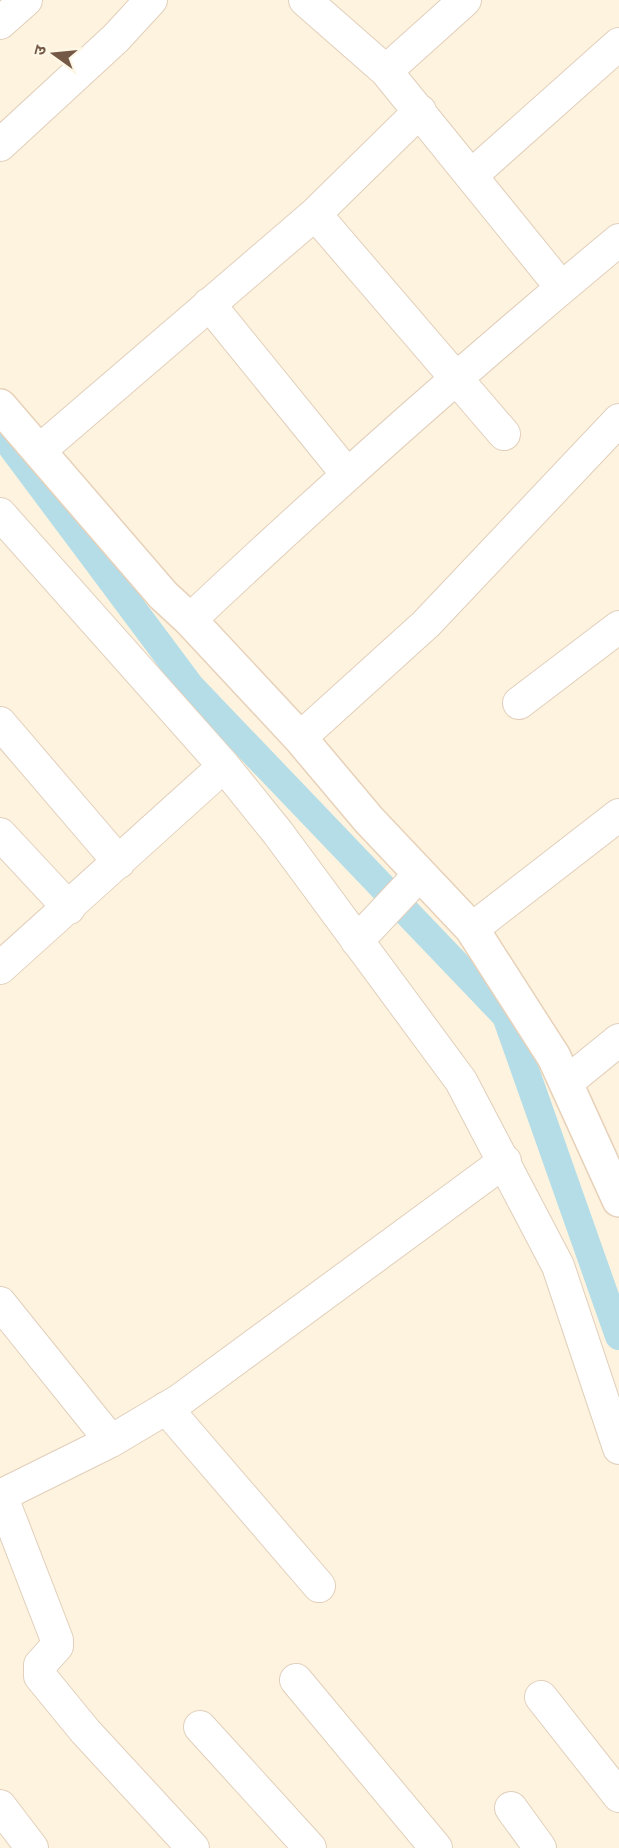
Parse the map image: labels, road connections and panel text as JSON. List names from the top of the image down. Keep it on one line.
{"north":"left"}
